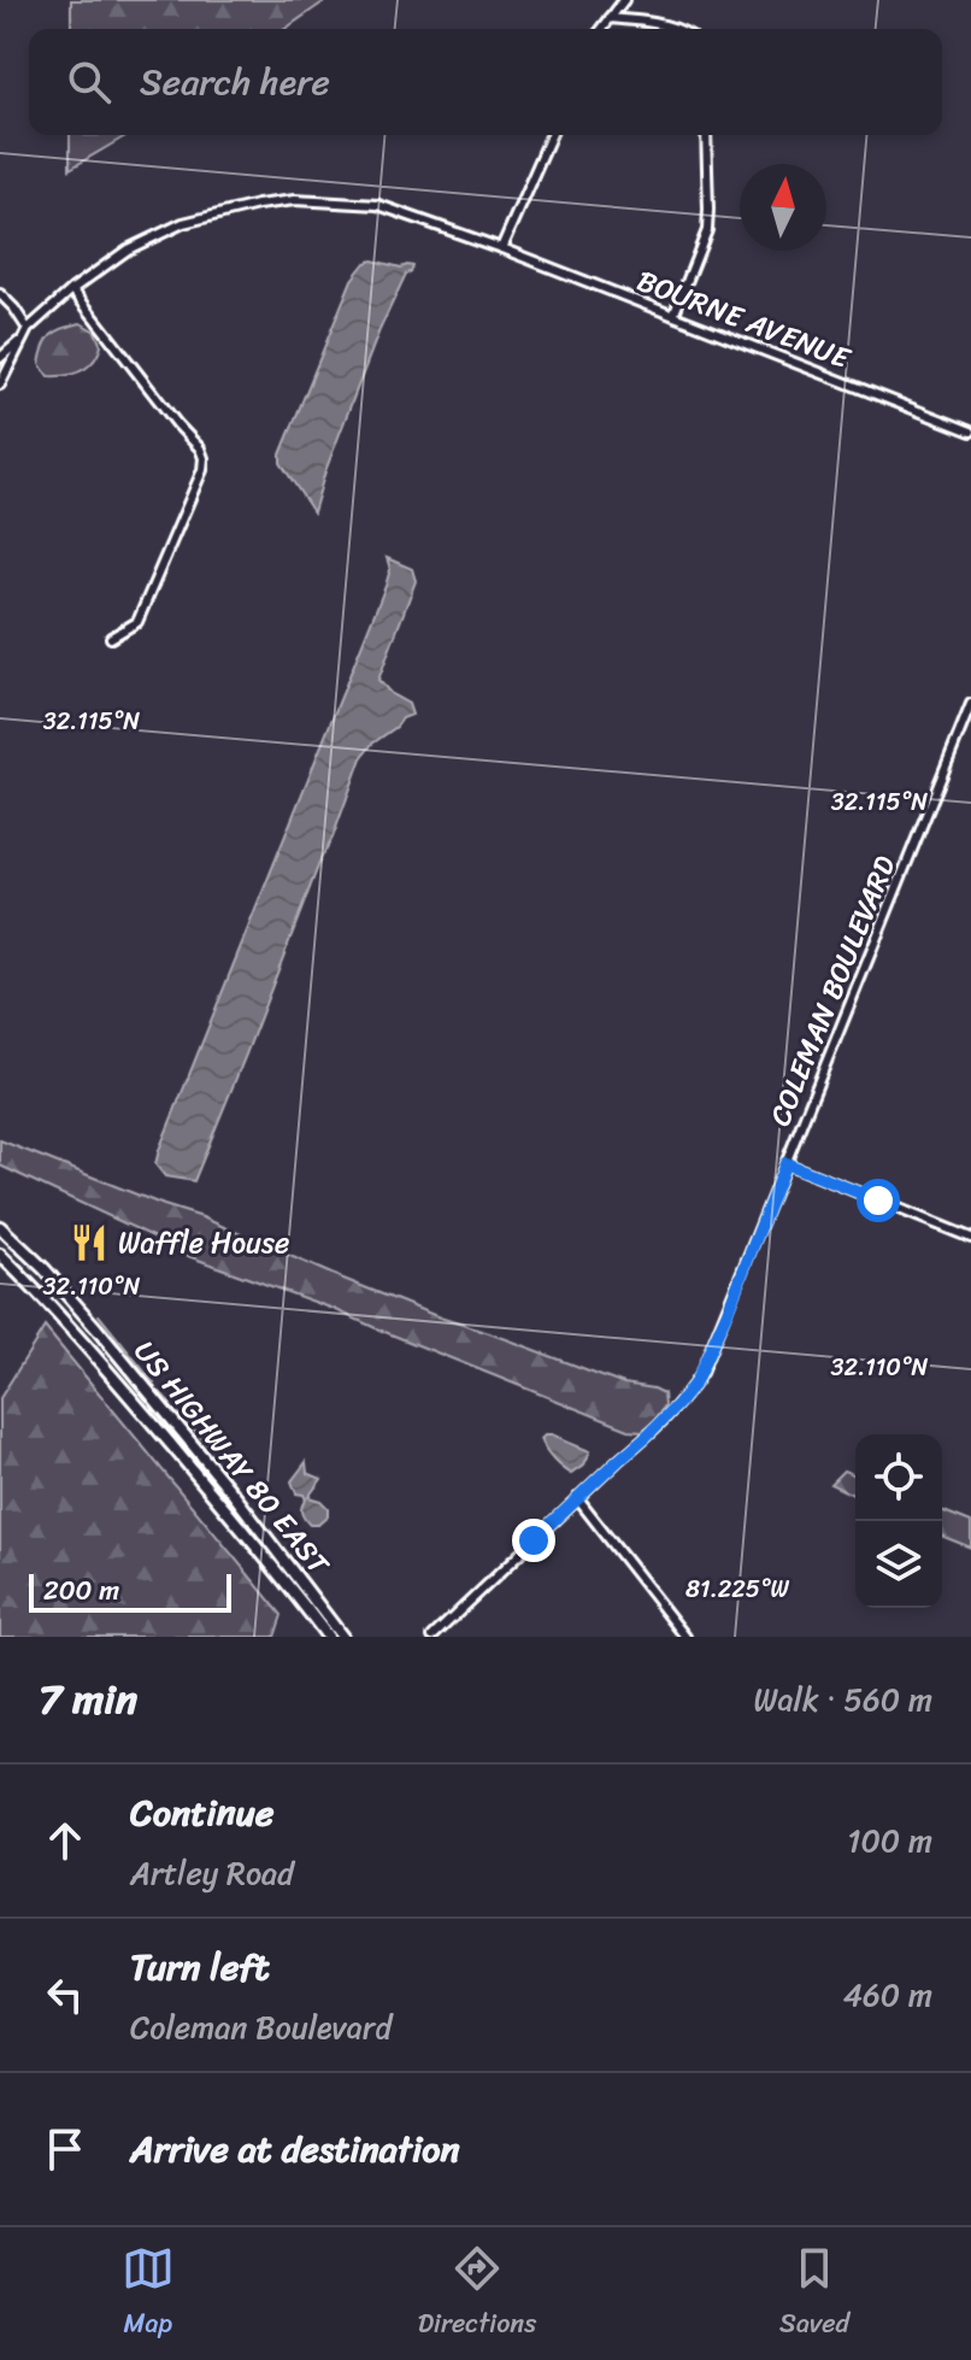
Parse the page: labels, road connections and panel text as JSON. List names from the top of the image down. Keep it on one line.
{"streets":{"main road":["US HIGHWAY 80 EAST"],"street":["BOURNE AVENUE","COLEMAN BOULEVARD"]},"places":{"restaurant":["Waffle House"]},"scale_bar":"200 m","north":"top","page":{"search":"Search here","scale":"200 m","heading":["7 min","Walk · 560 m"],"list":[["Continue","Artley Road","100 m"],["Turn left","Coleman Boulevard","460 m"],"Arrive at destination"],"nav":["Map","Directions","Saved"]},"coordinates":["32.115°N","32.110°N","81.225°W"]}
